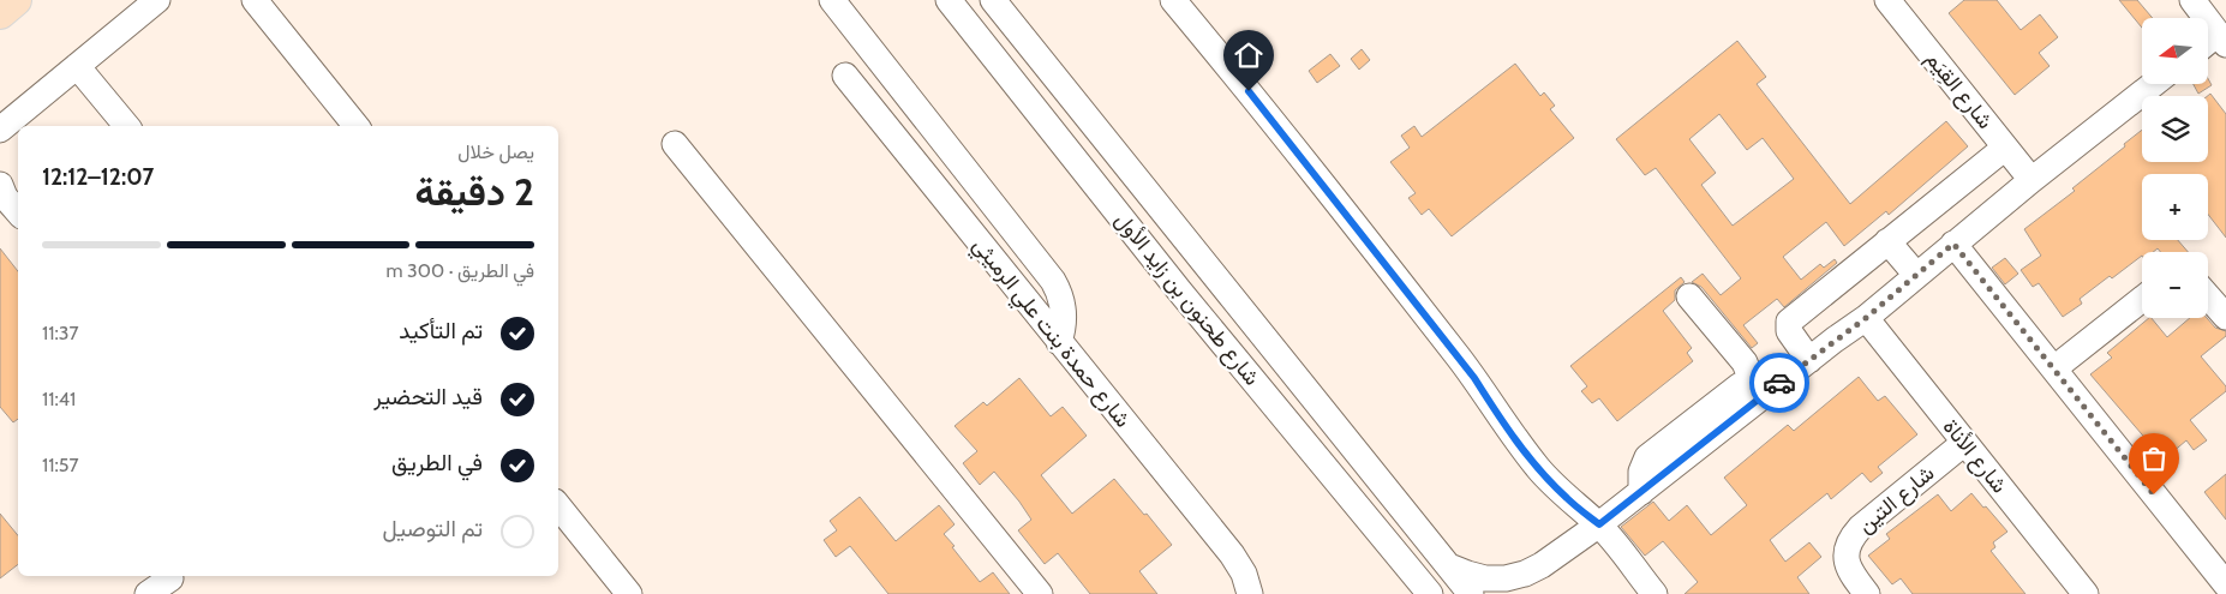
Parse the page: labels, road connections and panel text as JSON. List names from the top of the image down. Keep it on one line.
{"streets":{"street":["شارع القِيَم","شارع طحنون بن زايد الأول","شارع حمدة بنت علي الرميثي","شارع الأناة","شارع التين"]},"crossings":[["شارع الأناة","شارع التين"]],"north":"left","page":{"map_buttons":["+","−"],"heading":["2 دقيقة","يصل خلال","12:07–12:12"],"bar":"في الطريق · 300 m","list":[["تم التأكيد","11:37"],["قيد التحضير","11:41"],["في الطريق","11:57"],"تم التوصيل"]}}
